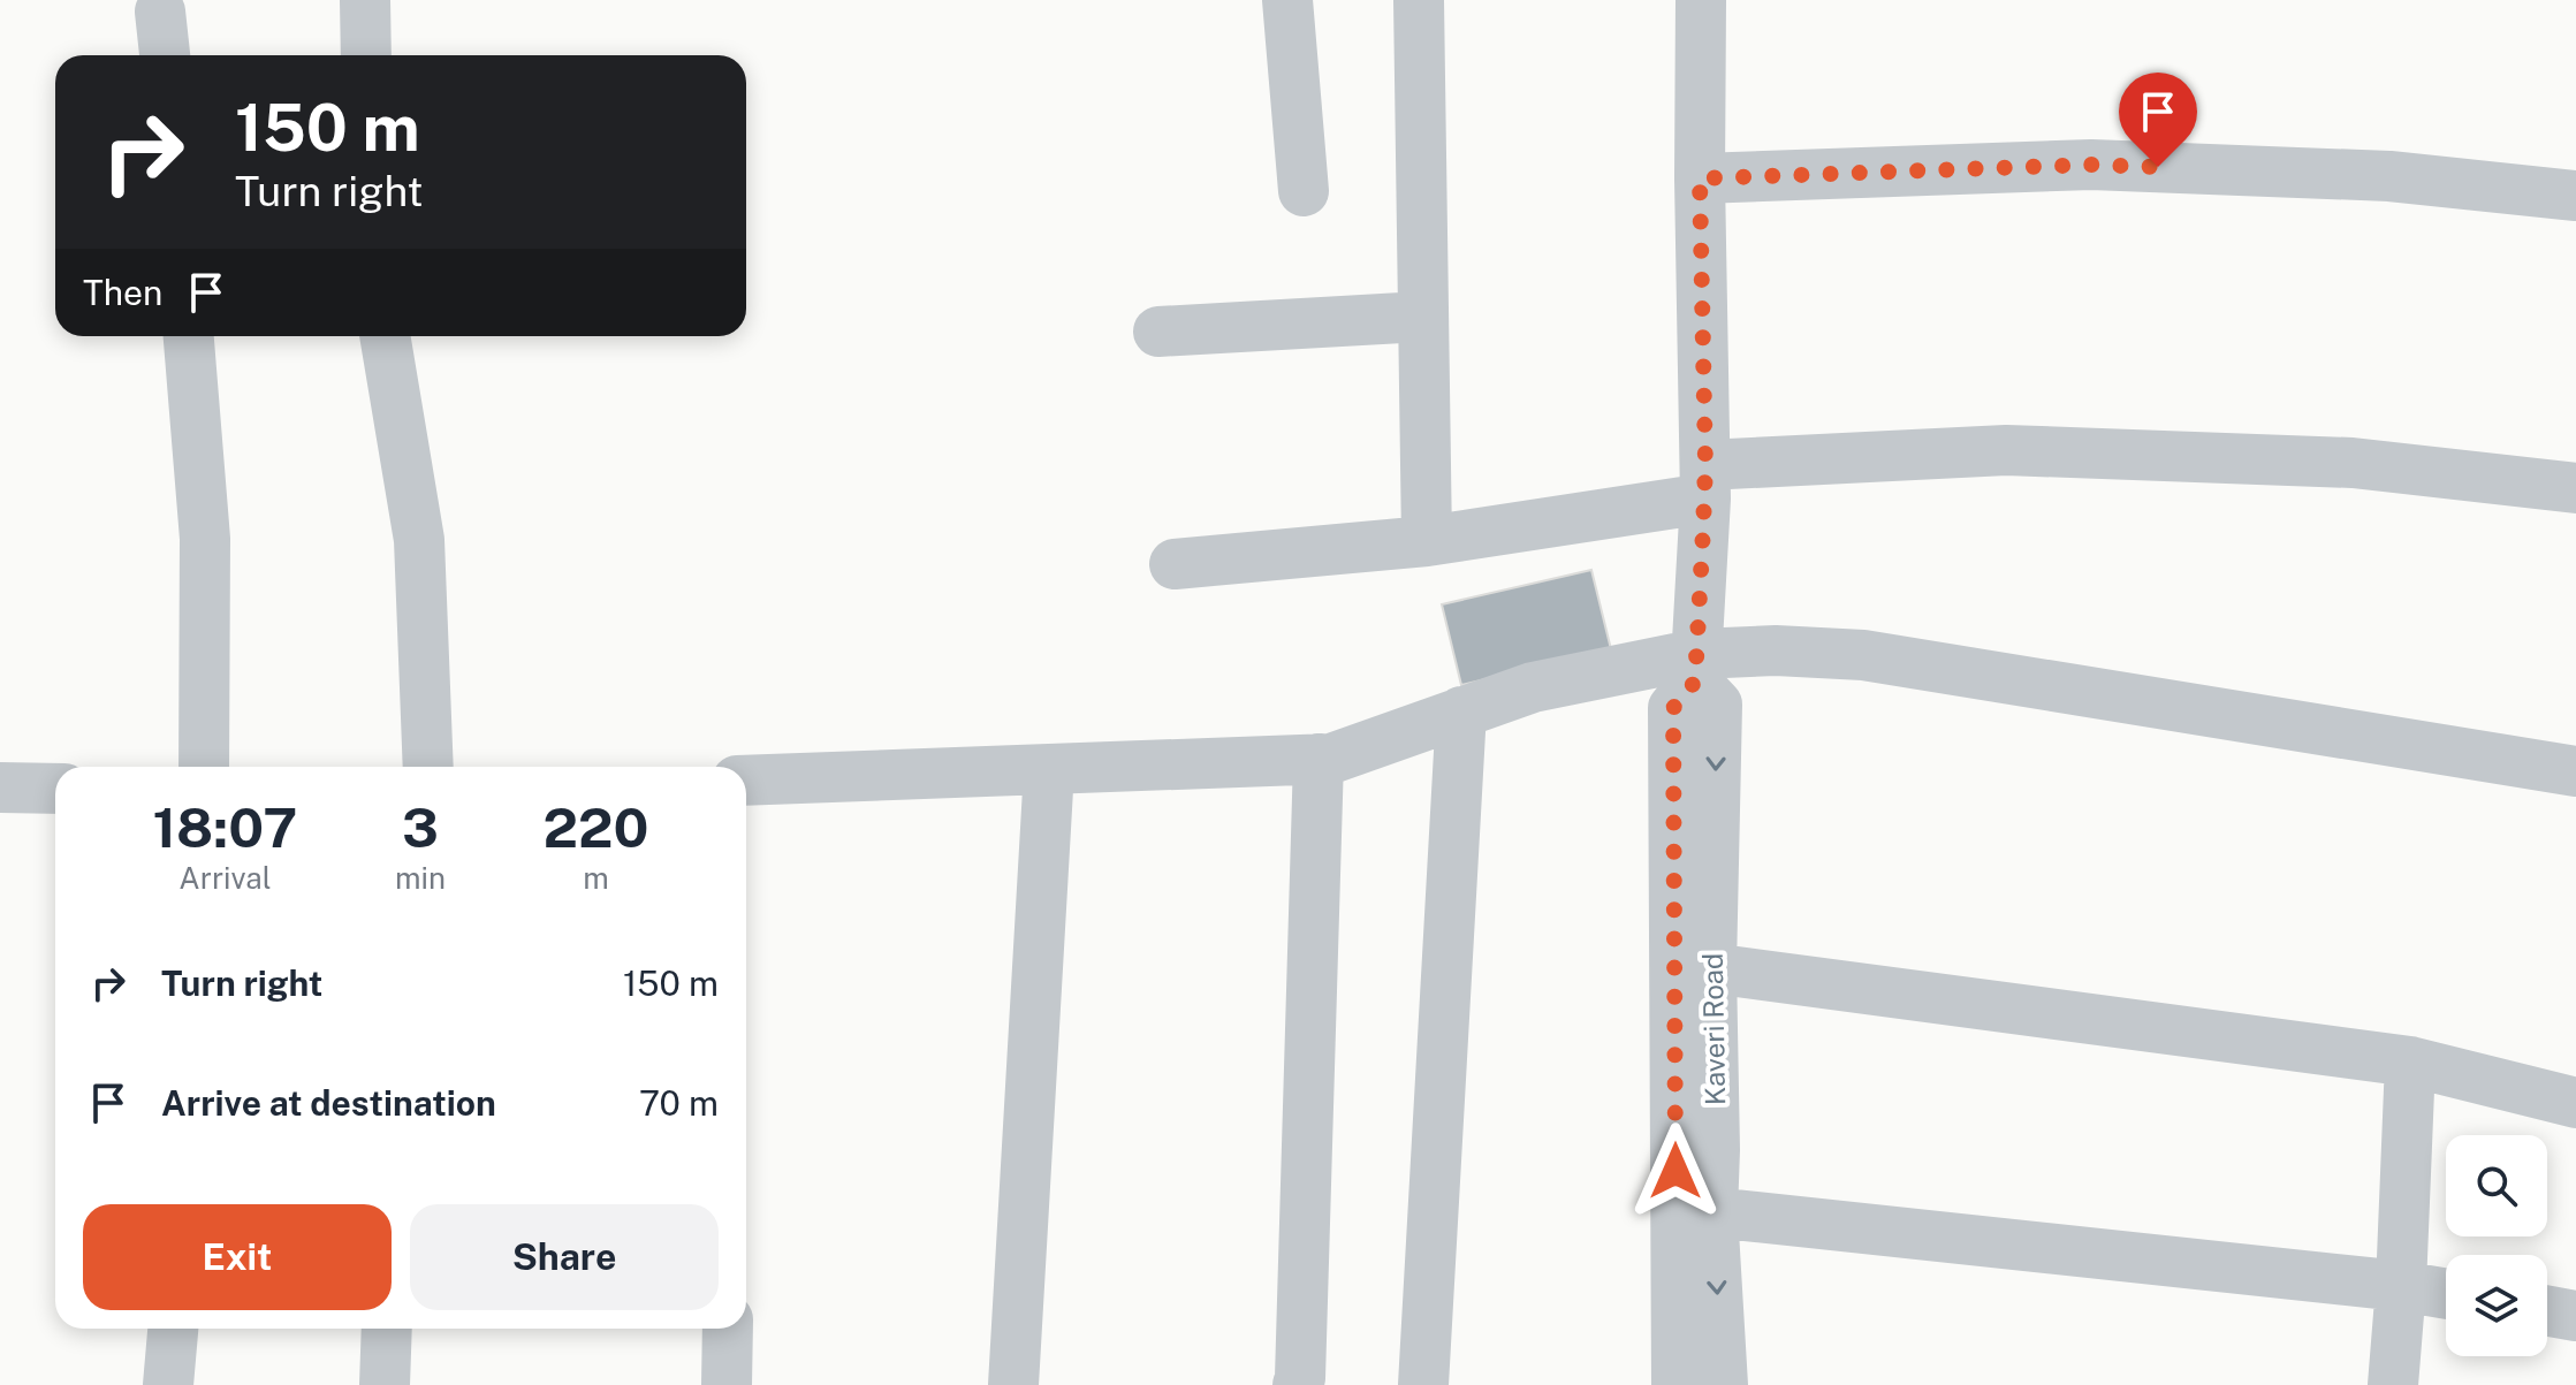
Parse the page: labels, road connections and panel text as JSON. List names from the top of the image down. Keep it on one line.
{"streets":{"street":["Kaveri Road"]},"page":{"turn":["150 m","Turn right"],"then":"Then","eta":["18:07","Arrival","3","min","220","m"],"list":[{"name":"Turn right","value":"150 m"},{"name":"Arrive at destination","value":"70 m"}],"buttons":["Exit","Share"]}}
